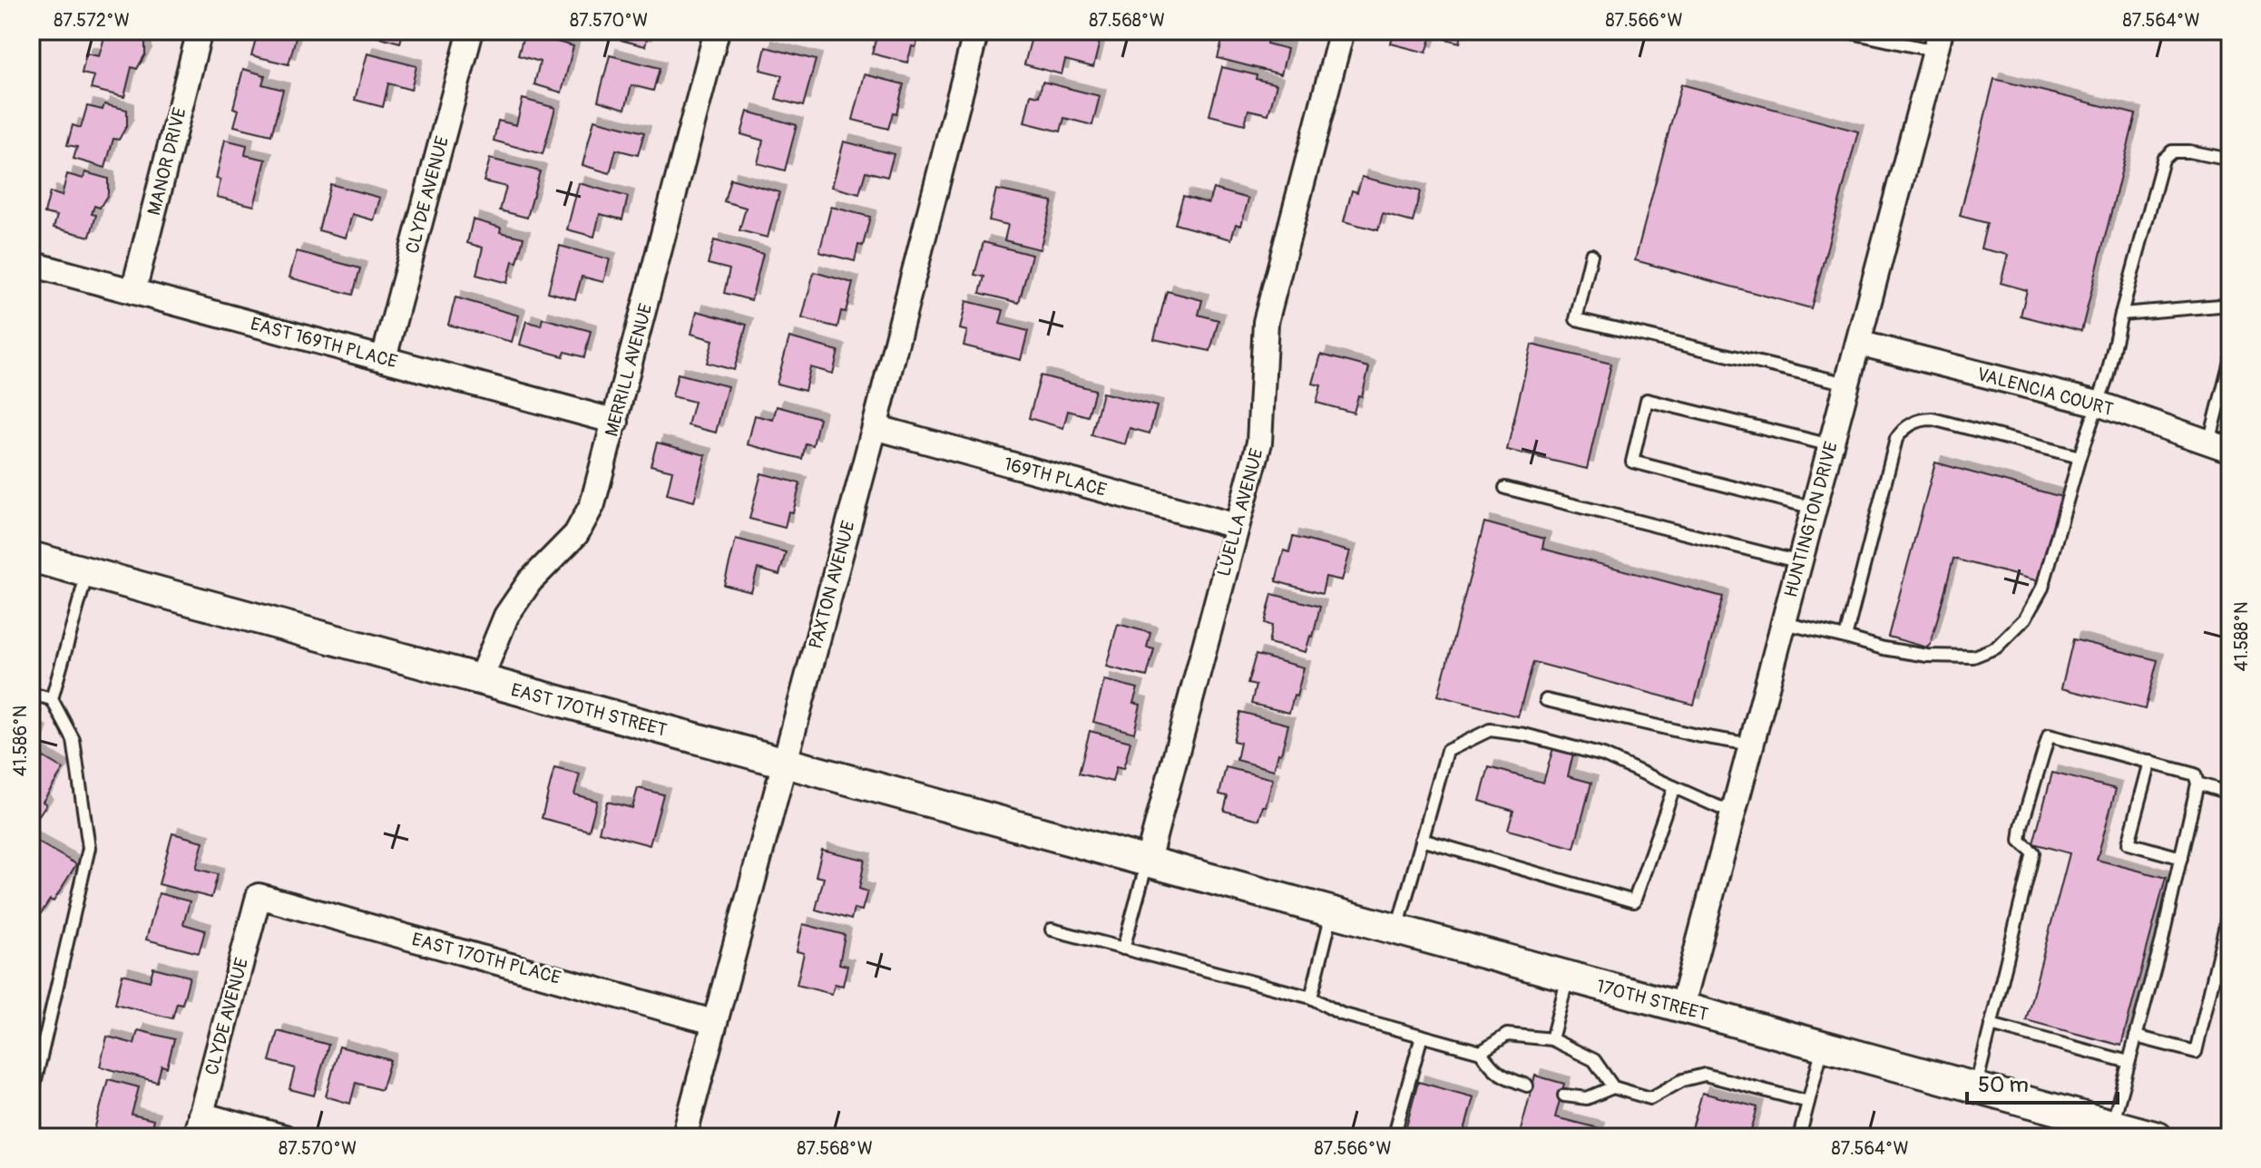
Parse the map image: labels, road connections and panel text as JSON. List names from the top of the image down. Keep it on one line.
{"streets":{"street":["MANOR DRIVE","CLYDE AVENUE","EAST 169TH PLACE","MERRILL AVENUE","VALENCIA COURT","169TH PLACE","LUELLA AVENUE","HUNTINGTON DRIVE","PAXTON AVENUE","EAST 170TH STREET","EAST 170TH PLACE","170TH STREET"]},"crossings":[["MANOR DRIVE","EAST 169TH PLACE"],["CLYDE AVENUE","EAST 169TH PLACE"],["CLYDE AVENUE","EAST 170TH PLACE"],["EAST 169TH PLACE","MERRILL AVENUE"],["MERRILL AVENUE","EAST 170TH STREET"],["VALENCIA COURT","HUNTINGTON DRIVE"],["169TH PLACE","LUELLA AVENUE"],["169TH PLACE","PAXTON AVENUE"],["LUELLA AVENUE","EAST 170TH STREET"],["LUELLA AVENUE","170TH STREET"],["HUNTINGTON DRIVE","170TH STREET"],["PAXTON AVENUE","EAST 170TH STREET"],["PAXTON AVENUE","EAST 170TH PLACE"],["EAST 170TH STREET","170TH STREET"]],"scale_bar":"50 m","coordinates":["87.572°W","87.570°W","87.568°W","87.566°W","87.564°W","41.588°N","41.586°N"]}
